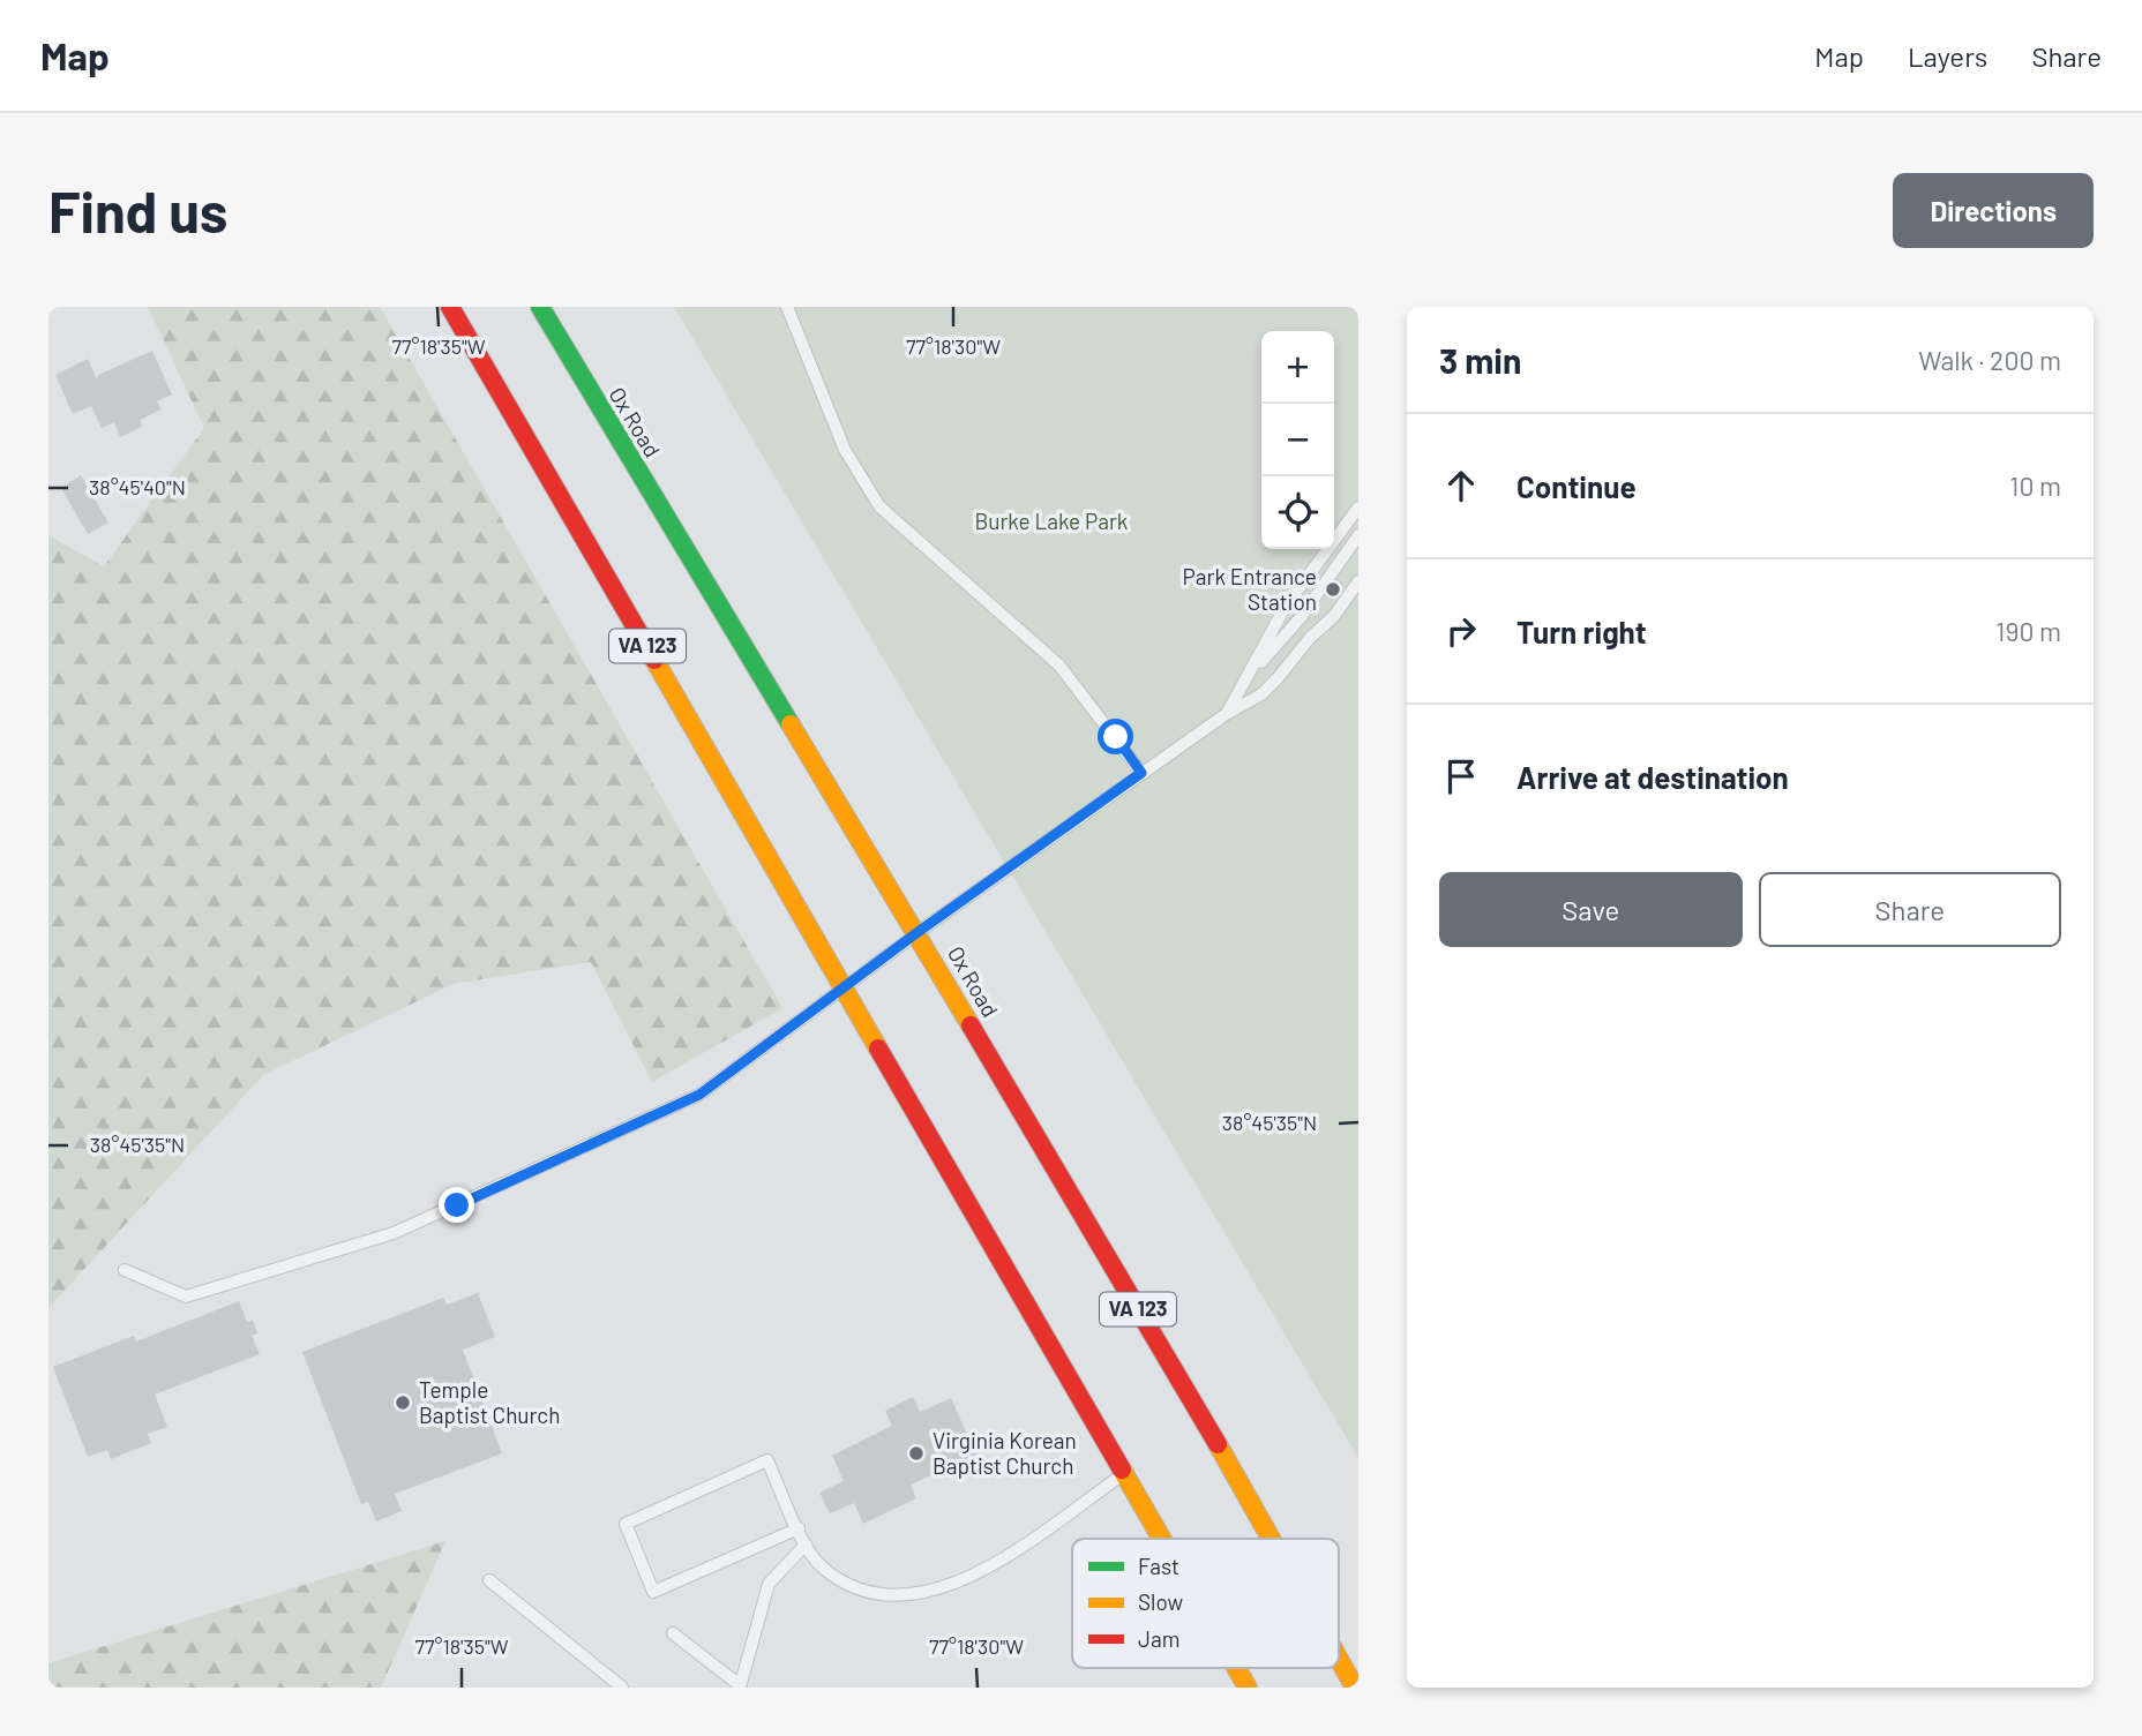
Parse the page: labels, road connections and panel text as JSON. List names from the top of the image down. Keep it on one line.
{"streets":{"highway":["Ox Road","VA 123"]},"parks":["Burke Lake Park"],"places":["Park Entrance Station","Temple Baptist Church","Virginia Korean Baptist Church"],"legend":["Fast","Slow","Jam"],"page":{"header":"Map","nav":["Map","Layers","Share"],"buttons":["Directions",["Save","Share"]],"title":"Find us","heading":["3 min","Walk · 200 m"],"map_buttons":["+","−"],"list":[["Continue","10 m"],["Turn right","190 m"],"Arrive at destination"]},"coordinates":["77°18'35\"W","77°18'30\"W","38°45'40\"N","38°45'35\"N"]}
